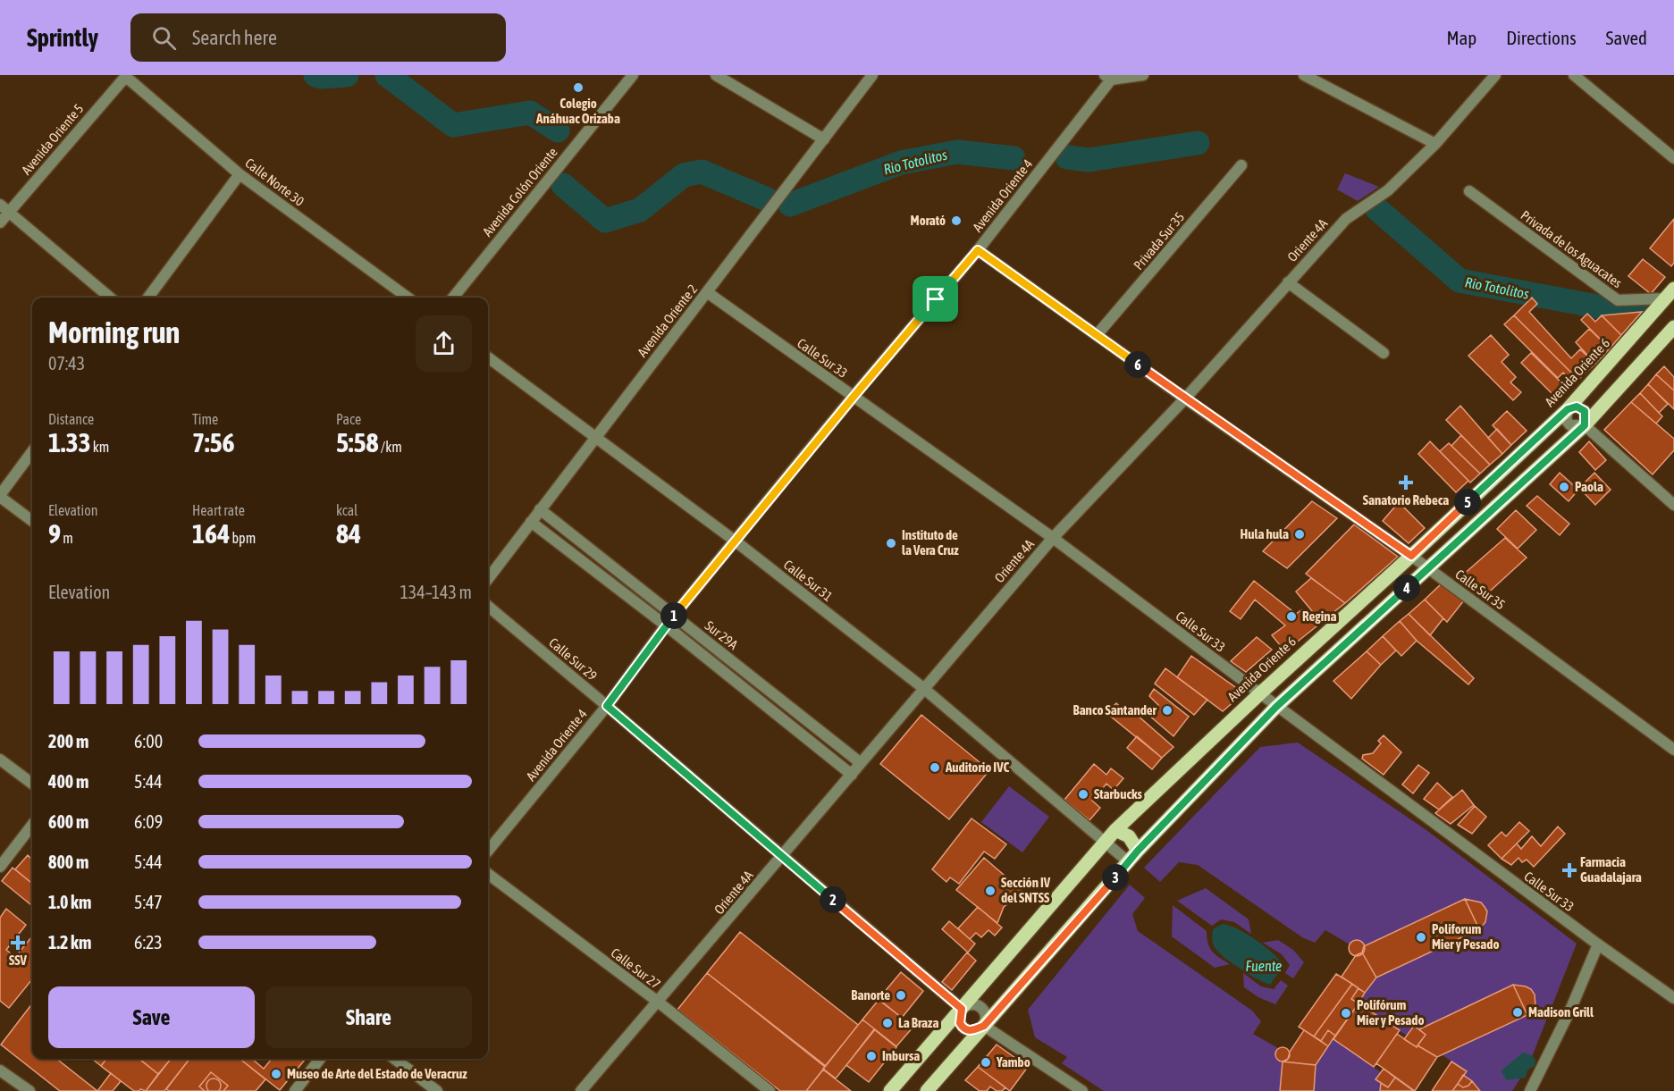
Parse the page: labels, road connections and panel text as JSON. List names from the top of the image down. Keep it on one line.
{"streets":{"main road":["Avenida Oriente 6"],"street":["Avenida Oriente 5","Calle Norte 30","Avenida Colón Oriente","Avenida Oriente 4","Oriente 4A","Privada Sur 35","Privada de los Aguacates","Avenida Oriente 2","Calle Sur 33","Calle Sur 31","Calle Sur 35","Sur 29A","Calle Sur 29","Calle Sur 27"]},"crossings":[["Avenida Oriente 5","Calle Norte 30"],["Avenida Oriente 4","Calle Sur 33"],["Avenida Oriente 4","Calle Sur 31"],["Avenida Oriente 4","Calle Sur 35"],["Avenida Oriente 4","Sur 29A"],["Avenida Oriente 4","Calle Sur 29"],["Oriente 4A","Calle Sur 33"],["Oriente 4A","Calle Sur 31"],["Oriente 4A","Calle Sur 35"],["Oriente 4A","Sur 29A"],["Oriente 4A","Calle Sur 29"],["Oriente 4A","Calle Sur 27"],["Privada Sur 35","Calle Sur 35"],["Privada de los Aguacates","Avenida Oriente 6"],["Avenida Oriente 2","Calle Sur 33"],["Avenida Oriente 2","Calle Sur 31"],["Avenida Oriente 2","Sur 29A"],["Calle Sur 33","Avenida Oriente 6"],["Avenida Oriente 6","Calle Sur 31"],["Avenida Oriente 6","Calle Sur 35"],["Avenida Oriente 6","Calle Sur 29"]],"water":["Rio Totolitos","Fuente"],"places":{"other":["Colegio Anáhuac Orizaba","Morató","Paola","Hula hula","Instituto de la Vera Cruz","Regina","Banco Santander","Auditorio IVC","Starbucks","Sección IV del SNTSS","Poliforum Mier y Pesado","Banorte","Madison Grill","Polifórum Mier y Pesado","La Braza","Inbursa","Yambo","Museo de Arte del Estado de Veracruz"],"health":["Sanatorio Rebeca","Farmacia Guadalajara","SSV"]},"page":{"header":"Sprintly","search":"Search here","nav":["Map","Directions","Saved"],"heading":["Morning run","07:43"],"pins":["6","5","4","1","3","2"],"stats":[["Distance","1.33 km"],["Time","7:56"],["Pace","5:58 /km"],["Elevation","9 m"],["Heart rate","164 bpm"],["kcal","84"]],"chart":["Elevation","134–143 m"],"list":[{"name":"200 m","note":"6:00"},{"name":"400 m","note":"5:44"},{"name":"600 m","note":"6:09"},{"name":"800 m","note":"5:44"},{"name":"1.0 km","note":"5:47"},{"name":"1.2 km","note":"6:23"}],"buttons":["Save","Share"]}}
